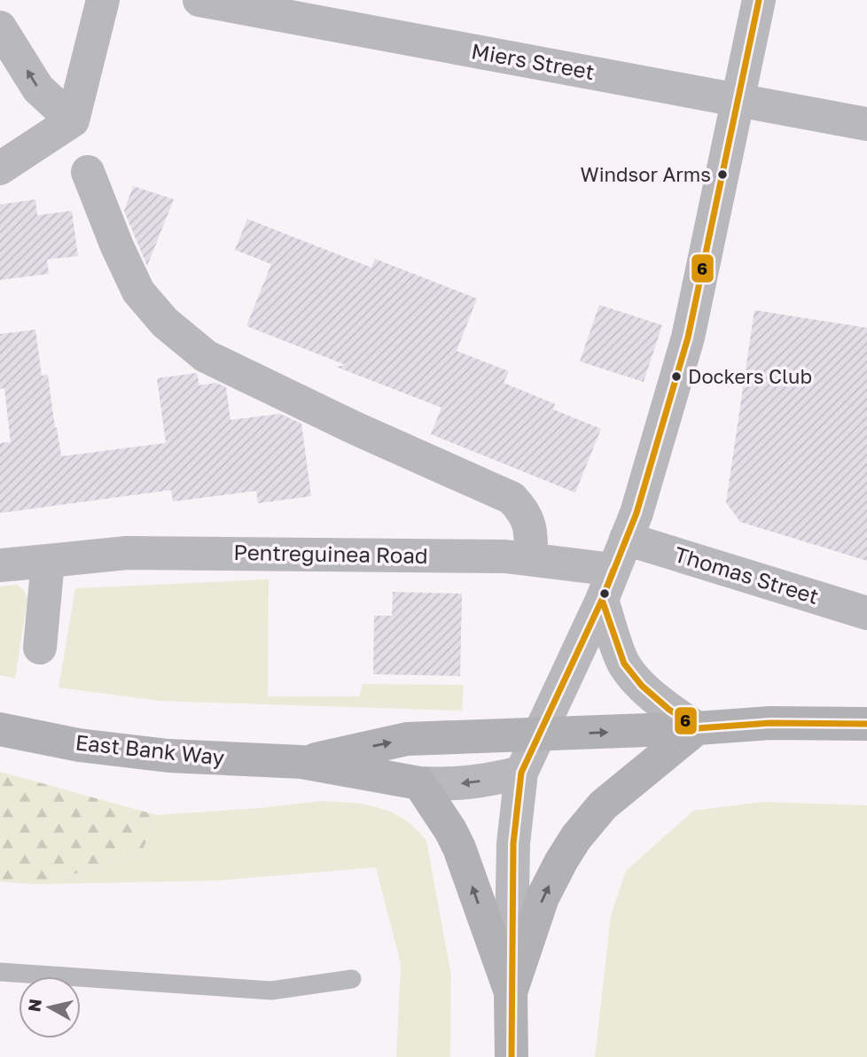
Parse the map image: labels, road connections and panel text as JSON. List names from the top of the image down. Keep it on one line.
{"streets":{"main road":["East Bank Way"],"street":["Miers Street","Pentreguinea Road","Thomas Street"]},"places":["Windsor Arms","Dockers Club"],"lines":["transit line 6"],"north":"left"}
